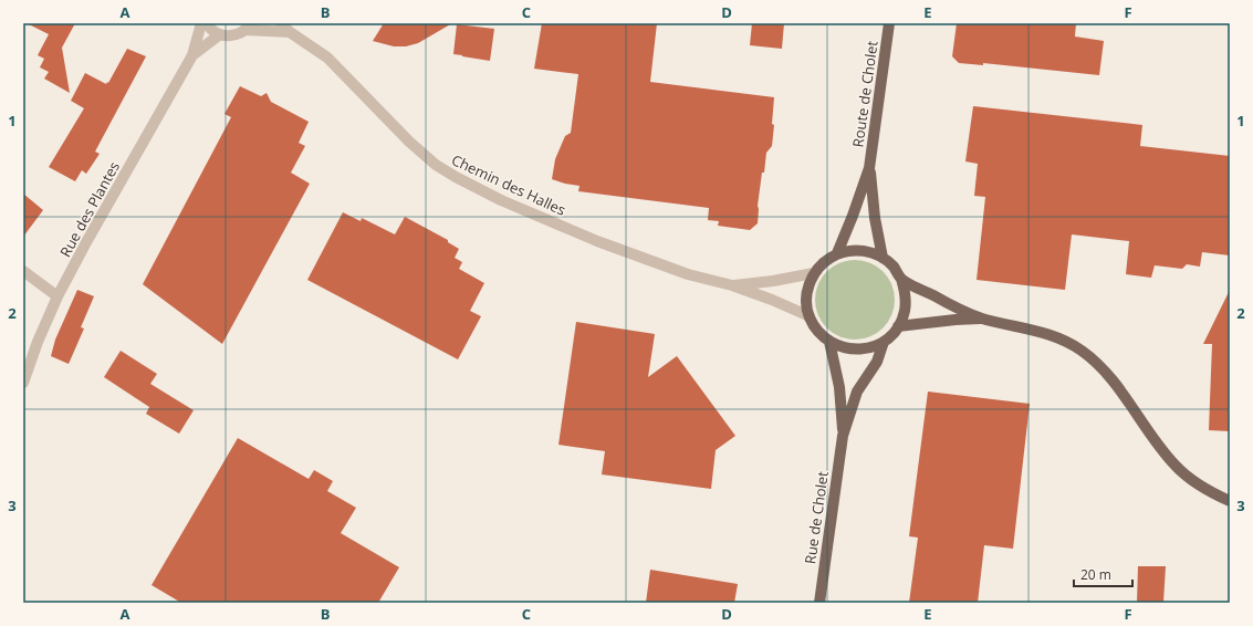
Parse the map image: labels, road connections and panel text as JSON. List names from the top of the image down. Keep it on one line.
{"streets":{"main road":["Route de Cholet","Rue de Cholet"],"street":["Chemin des Halles","Rue des Plantes"]},"crossings":[["Route de Cholet","Chemin des Halles"],["Route de Cholet","Rue de Cholet"],["Chemin des Halles","Rue de Cholet"]],"scale_bar":"20 m","grid":{"columns":["A","B","C","D","E","F"],"rows":["1","2","3"]}}
